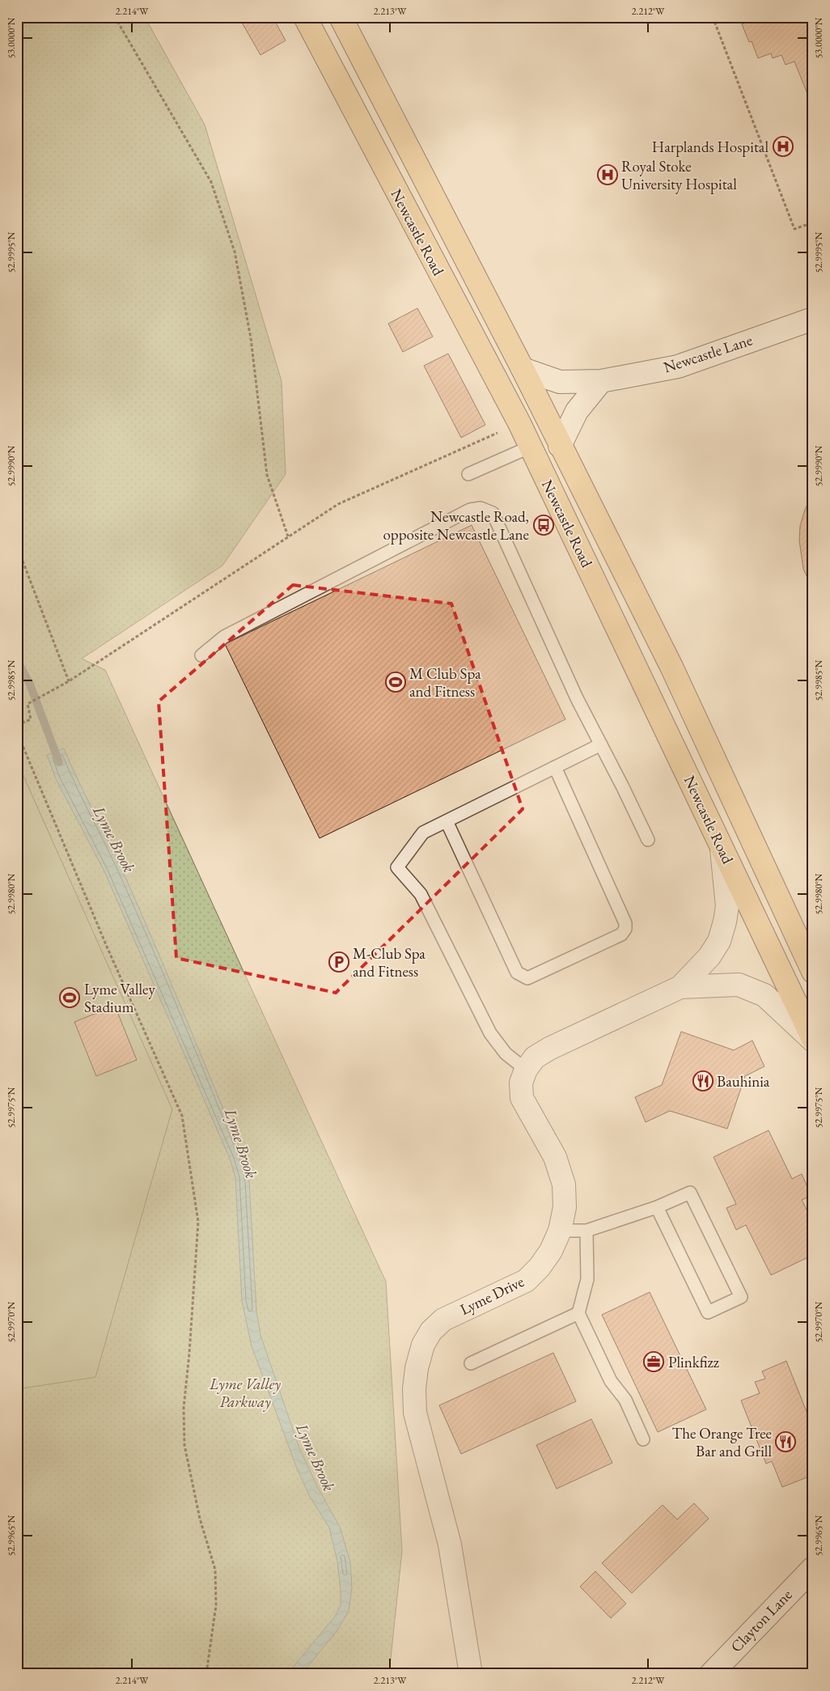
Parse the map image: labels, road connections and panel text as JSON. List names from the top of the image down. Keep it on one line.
{"streets":{"highway":["Newcastle Road"],"street":["Newcastle Lane","Lyme Drive","Clayton Lane"]},"crossings":[["Newcastle Road","Newcastle Lane"],["Newcastle Road","Lyme Drive"]],"water":["Lyme Brook"],"parks":["Lyme Valley Parkway"],"places":{"hospital":["Harplands Hospital","Royal Stoke University Hospital"],"bus stop":["Newcastle Road, opposite Newcastle Lane"],"sports":["M Club Spa and Fitness","Lyme Valley Stadium"],"parking":["M-Club Spa and Fitness"],"restaurant":["Bauhinia","The Orange Tree Bar and Grill"],"office":["Plinkfizz"]},"coordinates":["2.214°W","2.213°W","2.212°W","53.0000°N","52.9995°N","52.9990°N","52.9985°N","52.9980°N","52.9975°N","52.9970°N","52.9965°N"]}
